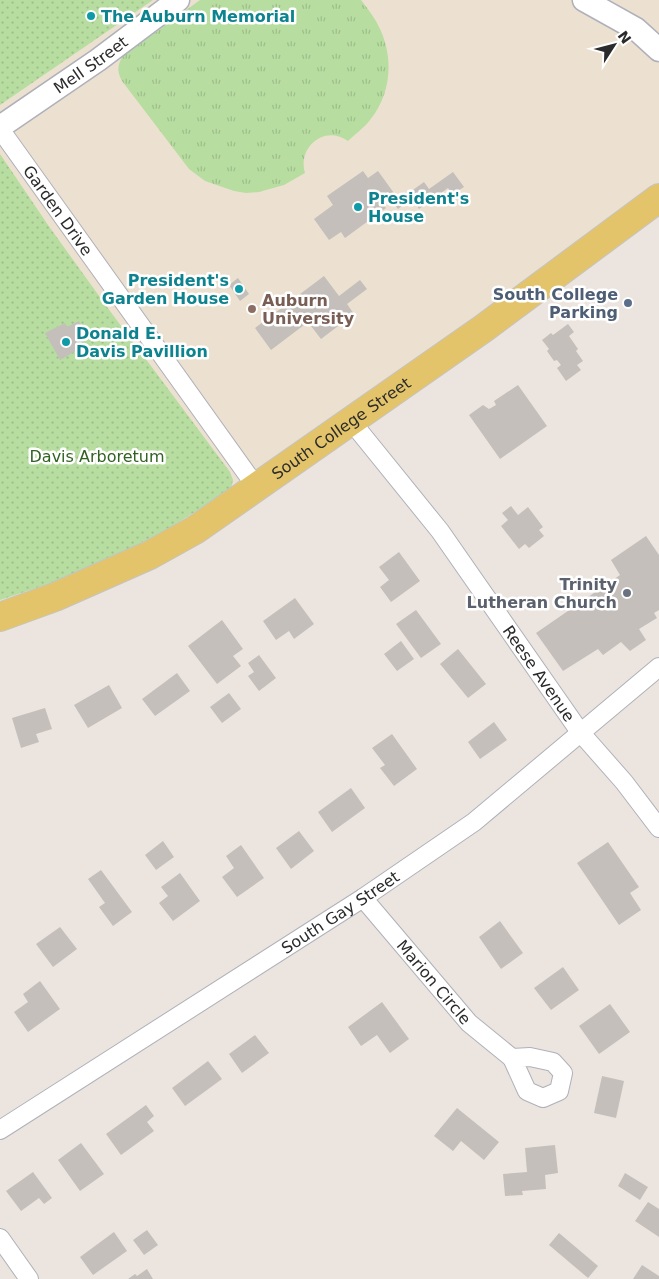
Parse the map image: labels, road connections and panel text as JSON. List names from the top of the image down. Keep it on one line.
{"streets":{"main road":["South College Street"],"street":["Mell Street","Garden Drive","Reese Avenue","South Gay Street","Marion Circle"]},"crossings":[["Mell Street","Garden Drive"],["Garden Drive","South College Street"],["South College Street","Reese Avenue"],["Reese Avenue","South Gay Street"],["South Gay Street","Marion Circle"]],"parks":["Davis Arboretum"],"places":["The Auburn Memorial","President's House","President's Garden House","South College Parking","Auburn University","Donald E. Davis Pavillion","Trinity Lutheran Church"],"north":"top right"}
